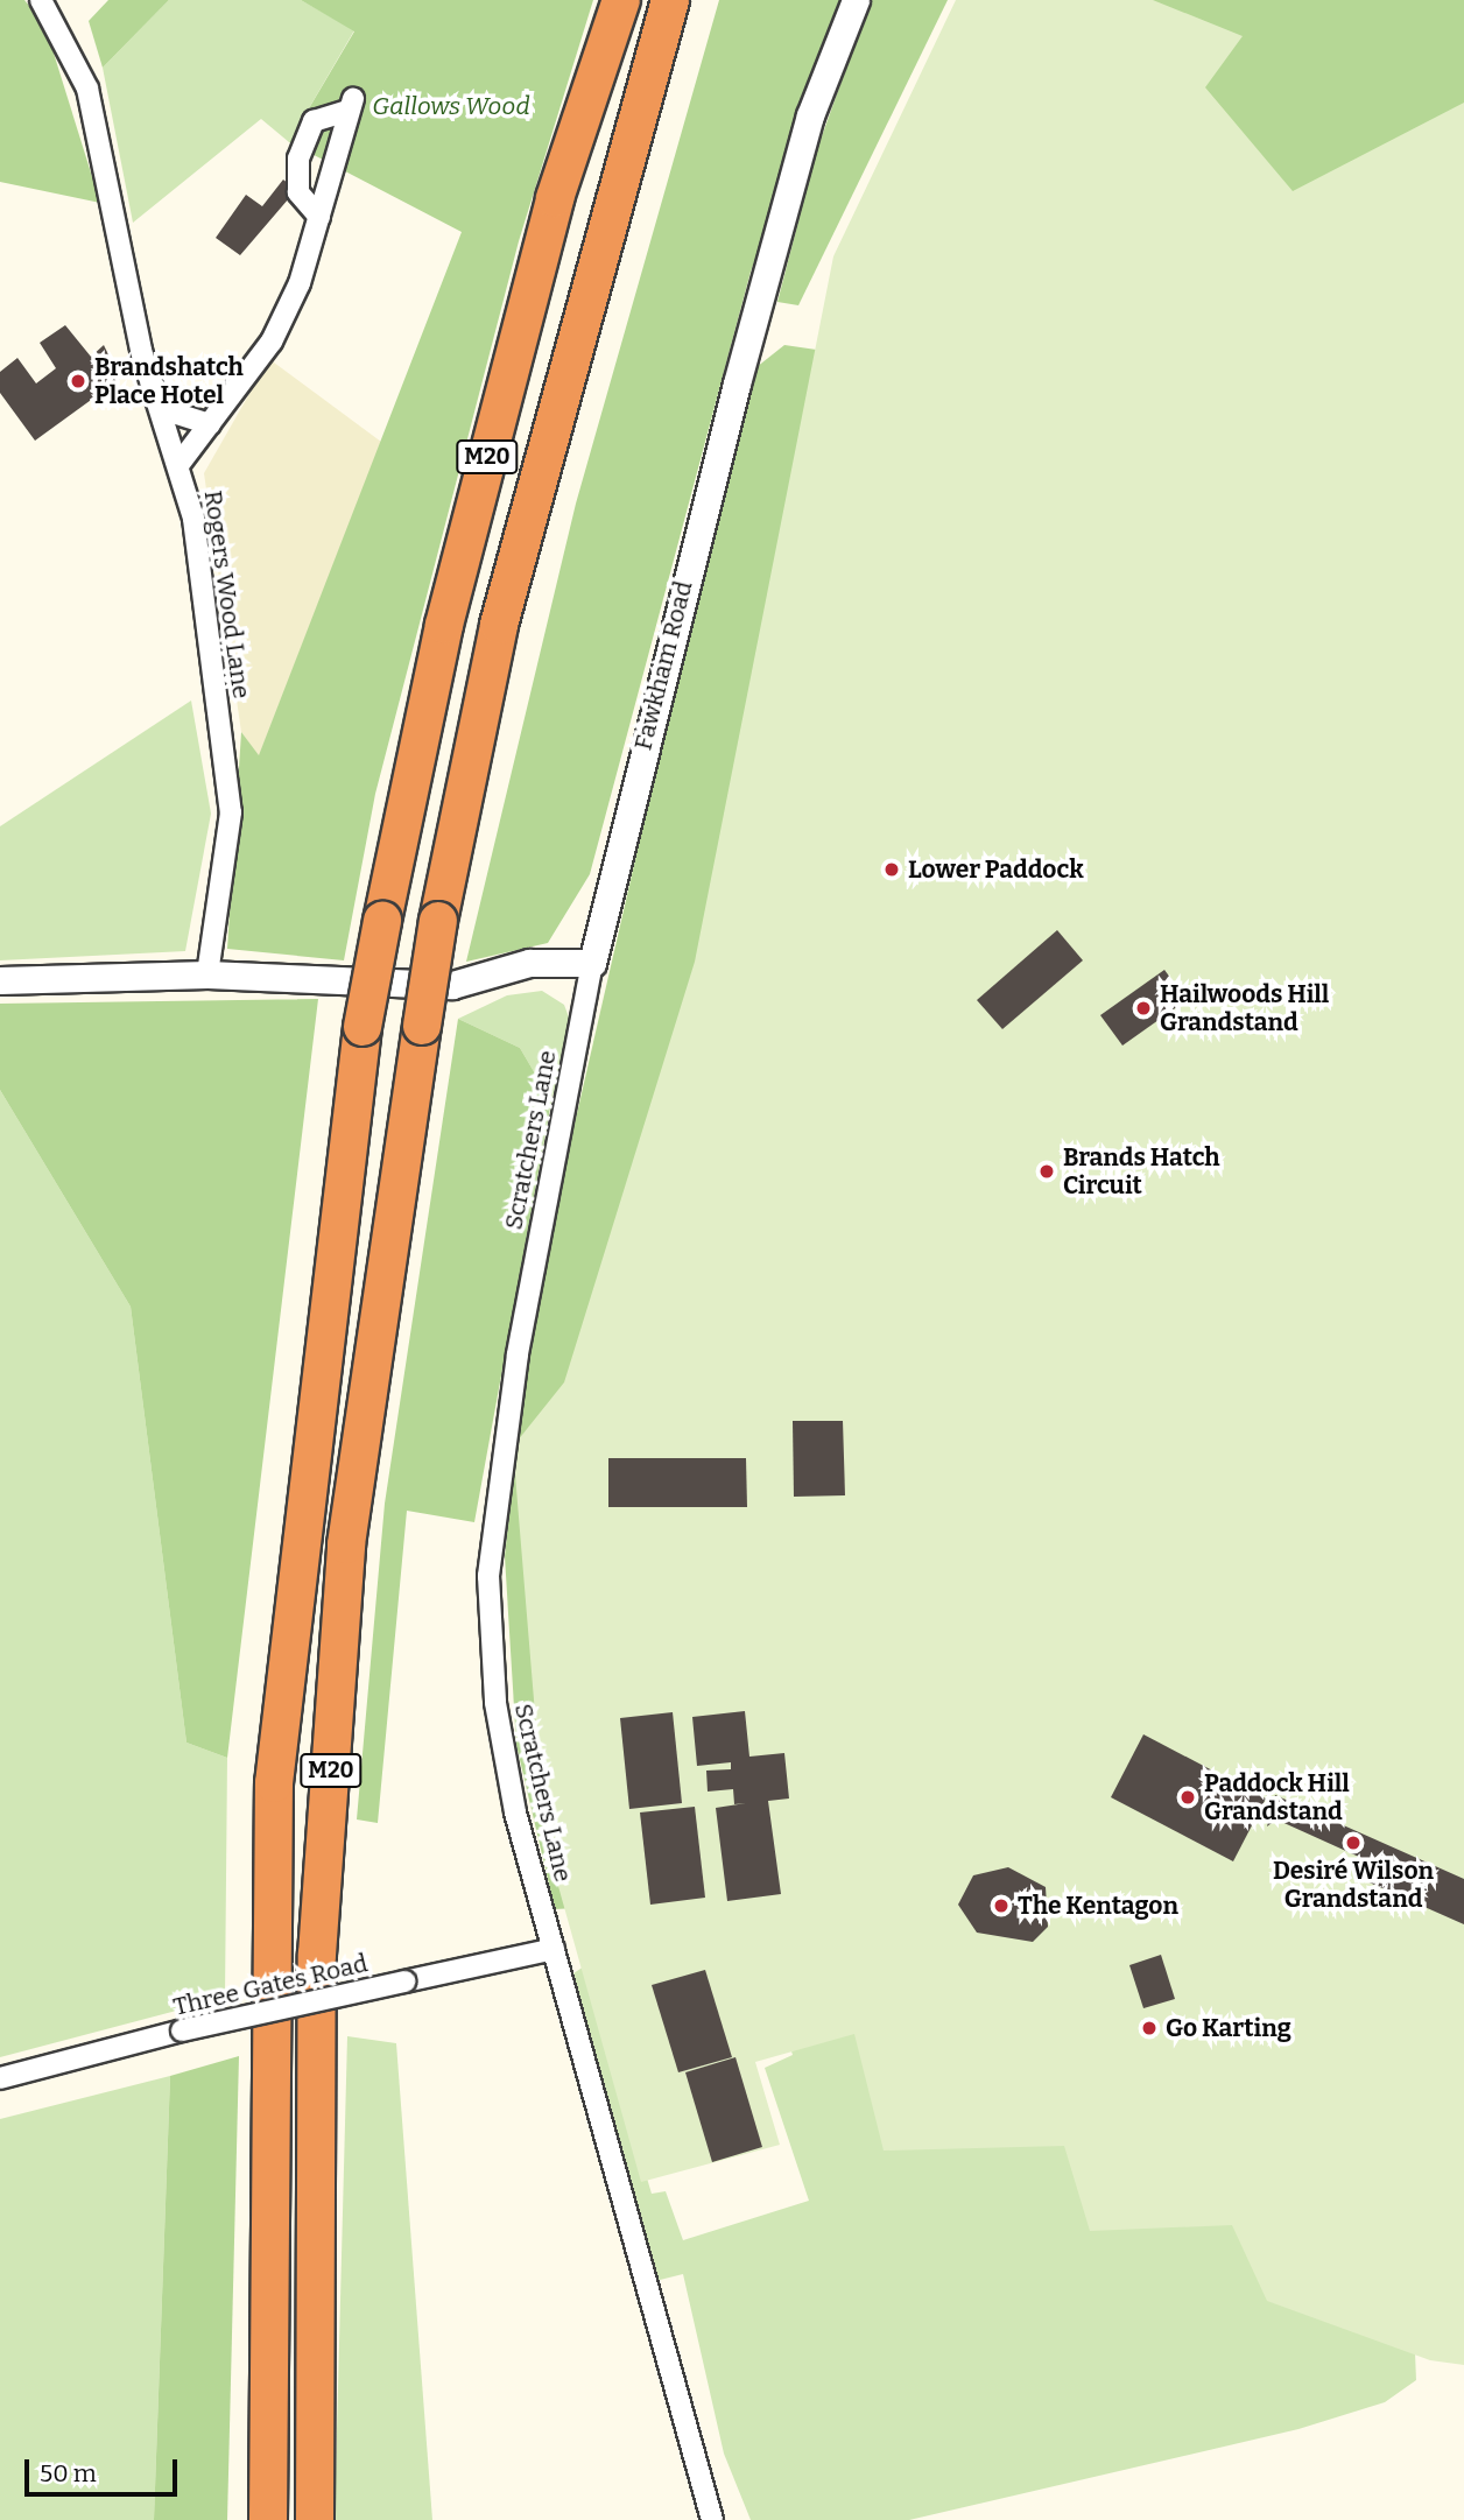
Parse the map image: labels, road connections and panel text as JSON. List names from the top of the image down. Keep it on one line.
{"streets":{"highway":["M20"],"street":["Rogers Wood Lane","Fawkham Road","Scratchers Lane","Three Gates Road"]},"crossings":[["Fawkham Road","Scratchers Lane"],["Scratchers Lane","Three Gates Road"]],"parks":["Gallows Wood"],"places":["Brandshatch Place Hotel","Lower Paddock","Hailwoods Hill Grandstand","Brands Hatch Circuit","Paddock Hill Grandstand","Desiré Wilson Grandstand","The Kentagon","Go Karting"],"scale_bar":"50 m"}
